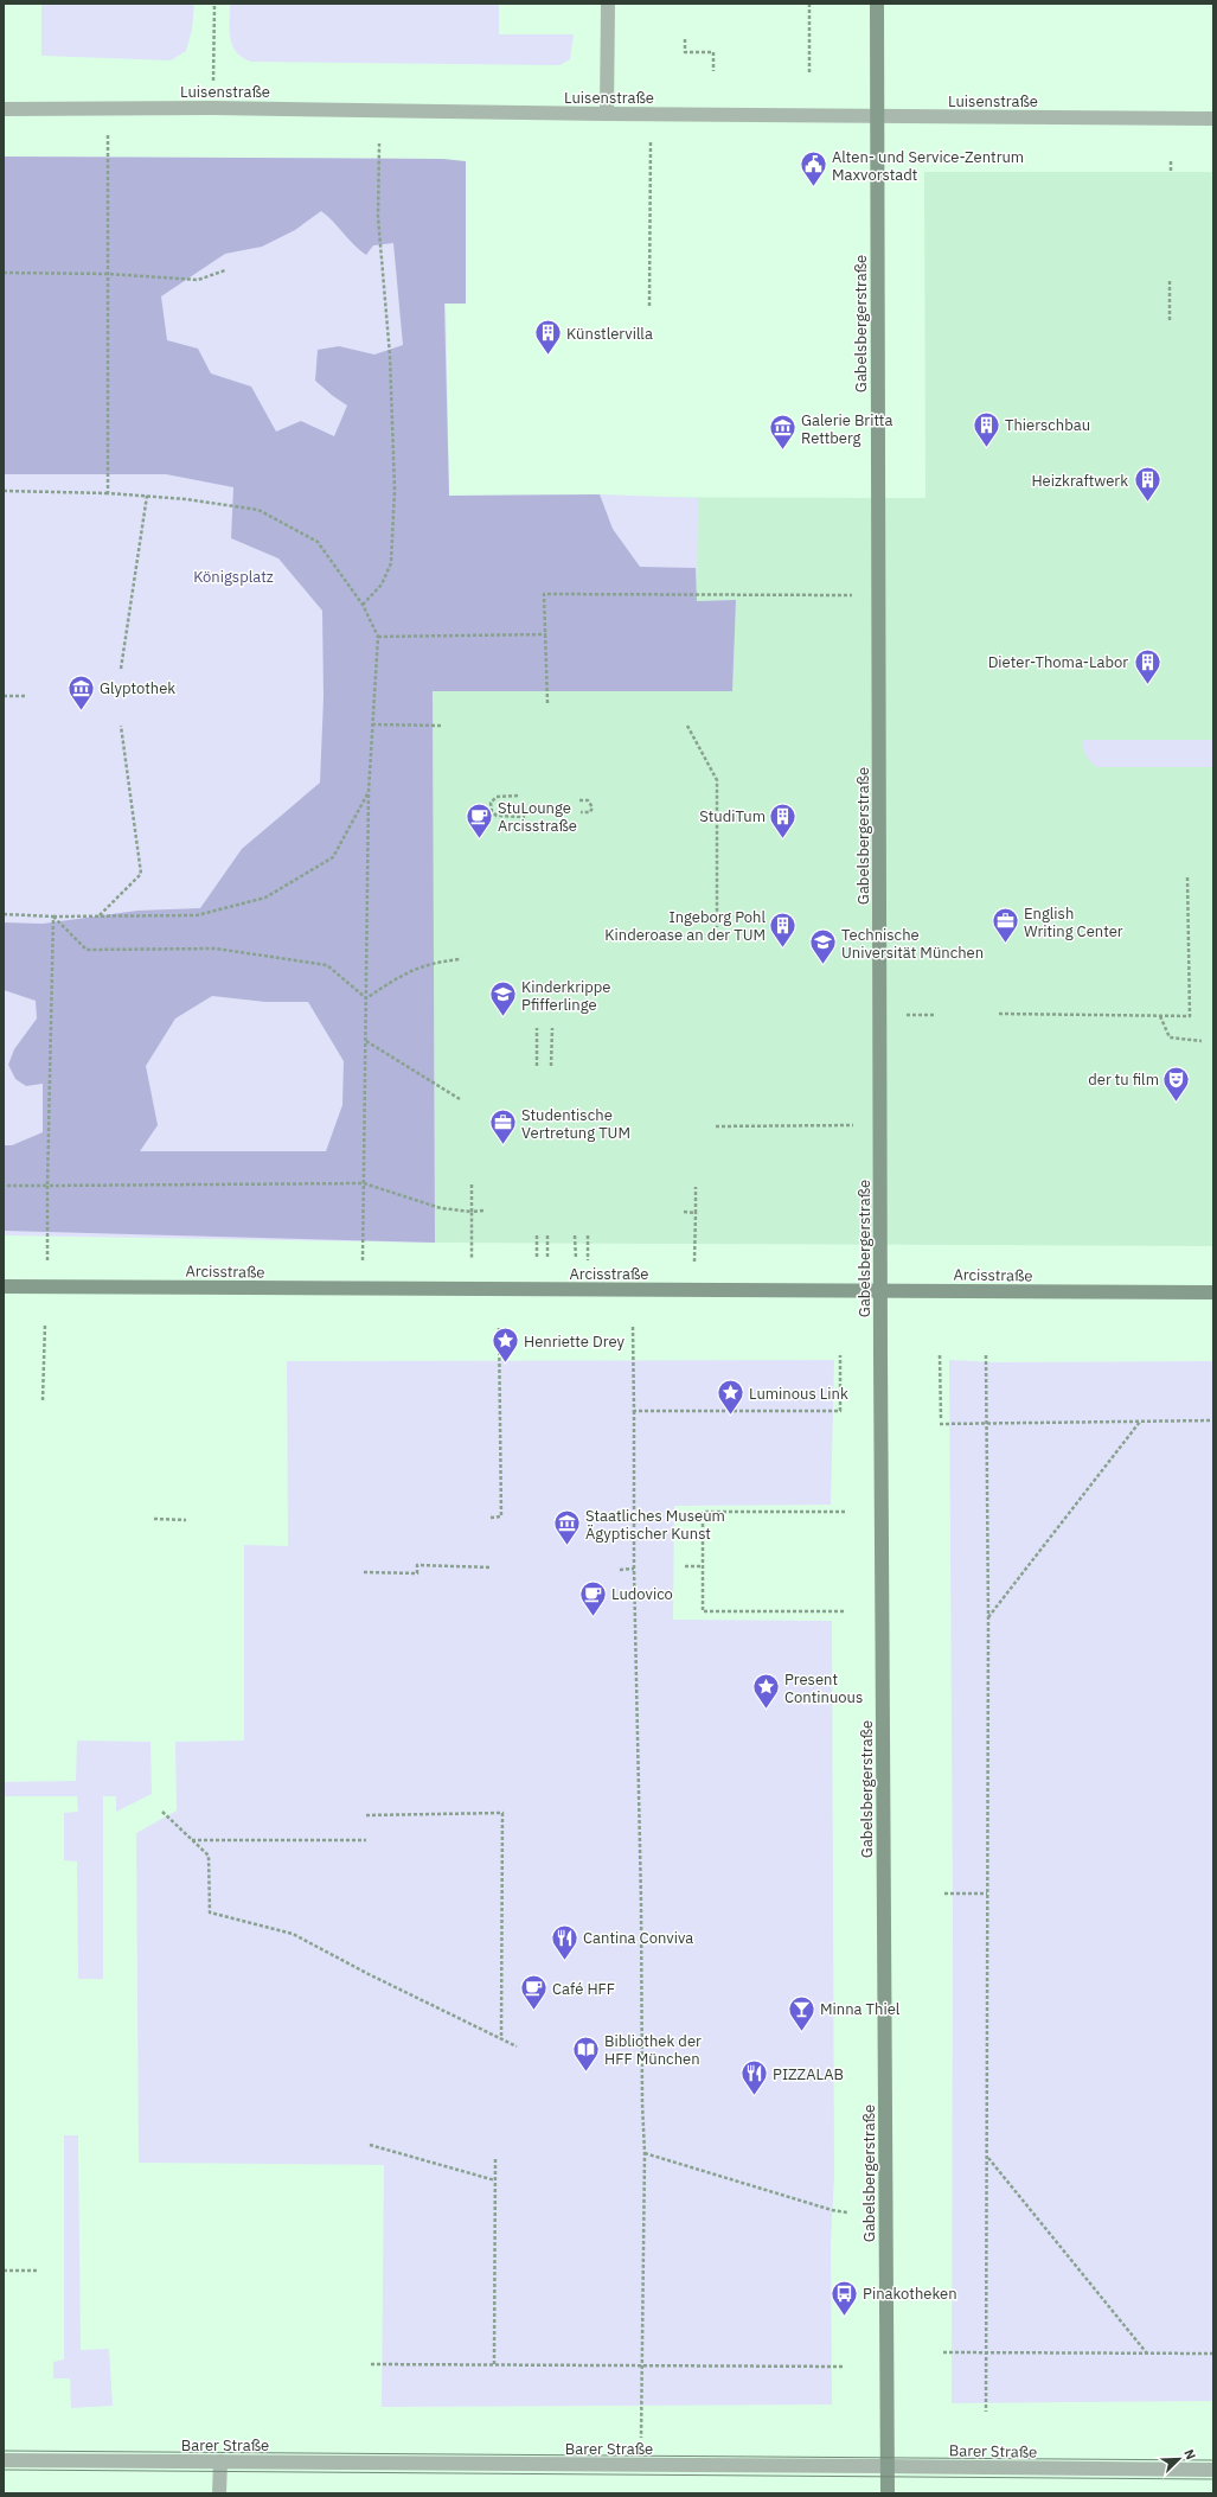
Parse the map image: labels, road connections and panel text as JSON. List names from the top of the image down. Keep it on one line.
{"streets":{"main road":["Gabelsbergerstraße","Arcisstraße"],"street":["Luisenstraße","Barer Straße"]},"crossings":[["Luisenstraße","Gabelsbergerstraße"],["Gabelsbergerstraße","Arcisstraße"],["Gabelsbergerstraße","Barer Straße"]],"parks":["Königsplatz"],"places":{"public building":["Alten- und Service-Zentrum Maxvorstadt"],"building":["Künstlervilla","Thierschbau","Heizkraftwerk","Dieter-Thoma-Labor","StudiTum","Ingeborg Pohl Kinderoase an der TUM"],"museum":["Galerie Britta Rettberg","Glyptothek","Staatliches Museum Ägyptischer Kunst"],"cafe":["StuLounge Arcisstraße","Ludovico","Café HFF"],"office":["English Writing Center","Studentische Vertretung TUM"],"school or university":["Technische Universität München","Kinderkrippe Pfifferlinge"],"theatre":["der tu film"],"place":["Henriette Drey","Luminous Link","Present Continuous"],"restaurant":["Cantina Conviva","PIZZALAB"],"bar":["Minna Thiel"],"library":["Bibliothek der HFF München"],"bus stop":["Pinakotheken"]},"north":"top right"}
